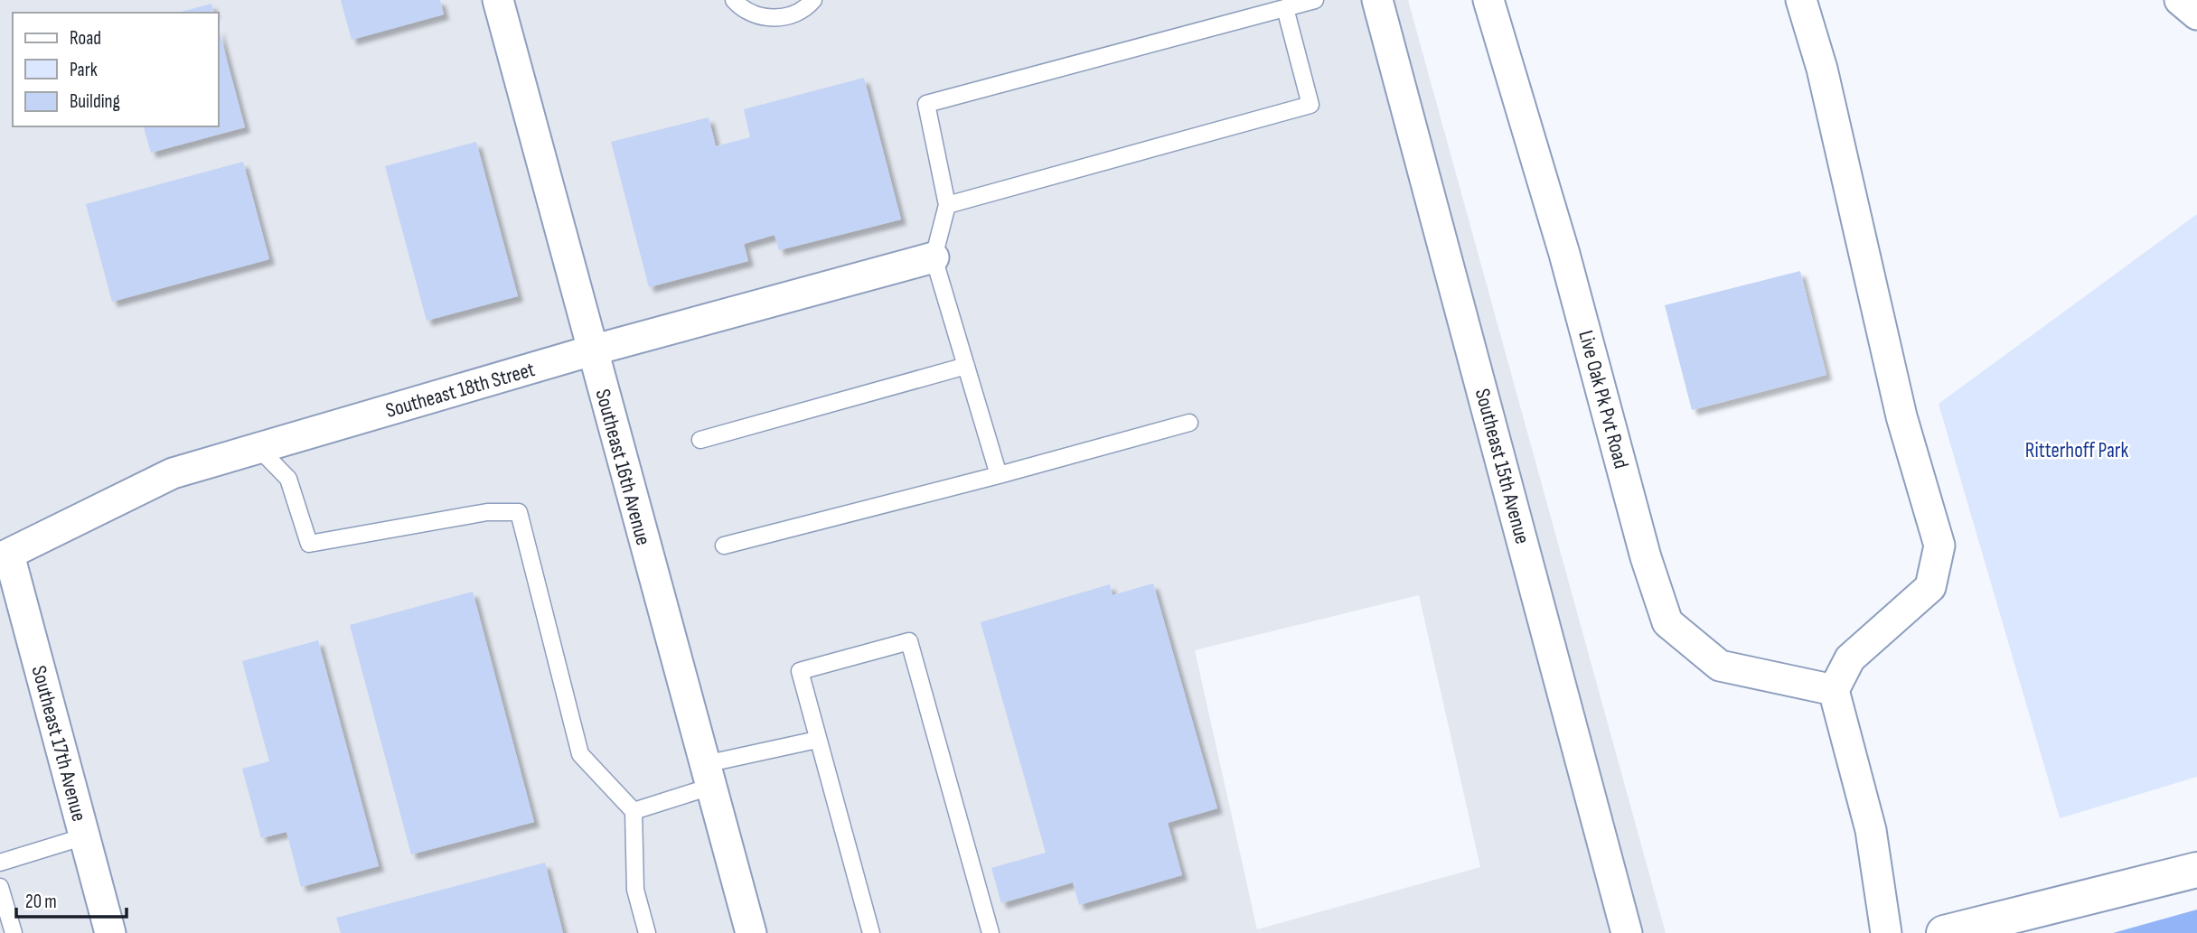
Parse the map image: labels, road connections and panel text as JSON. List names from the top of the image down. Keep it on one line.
{"streets":{"street":["Southeast 18th Street","Live Oak Pk Pvt Road","Southeast 15th Avenue","Southeast 16th Avenue","Southeast 17th Avenue"]},"crossings":[["Southeast 18th Street","Southeast 16th Avenue"],["Southeast 18th Street","Southeast 17th Avenue"]],"parks":["Ritterhoff Park"],"legend":["Road","Park","Building"],"scale_bar":"20 m"}
